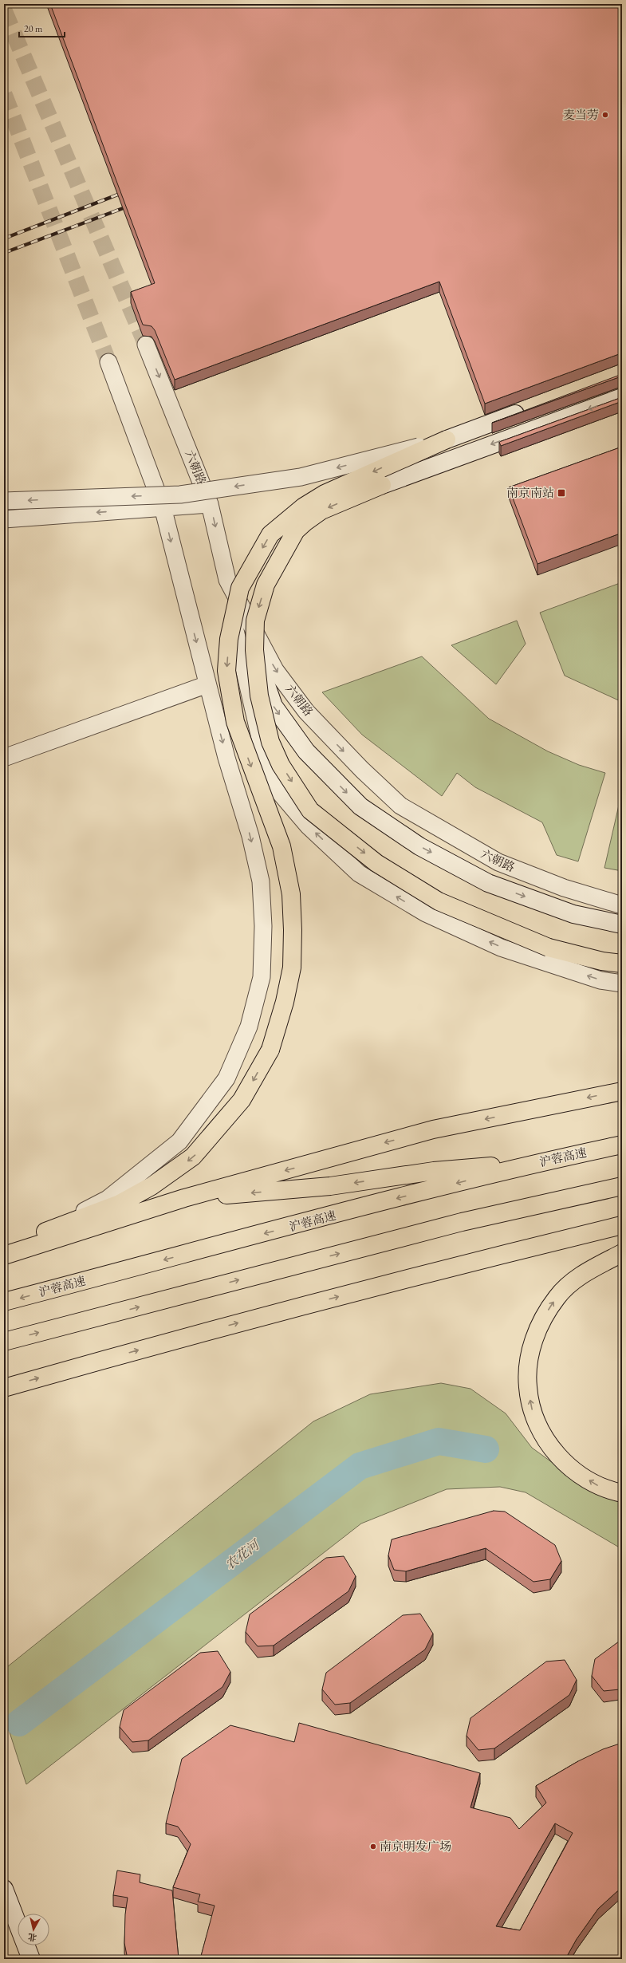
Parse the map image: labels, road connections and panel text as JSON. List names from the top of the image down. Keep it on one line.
{"streets":{"highway":["沪蓉高速"],"street":["六朝路"]},"water":["农花河"],"places":{"other":["麦当劳","南京明发广场"],"transit":["南京南站"]},"scale_bar":"20 m","north":"bottom"}
